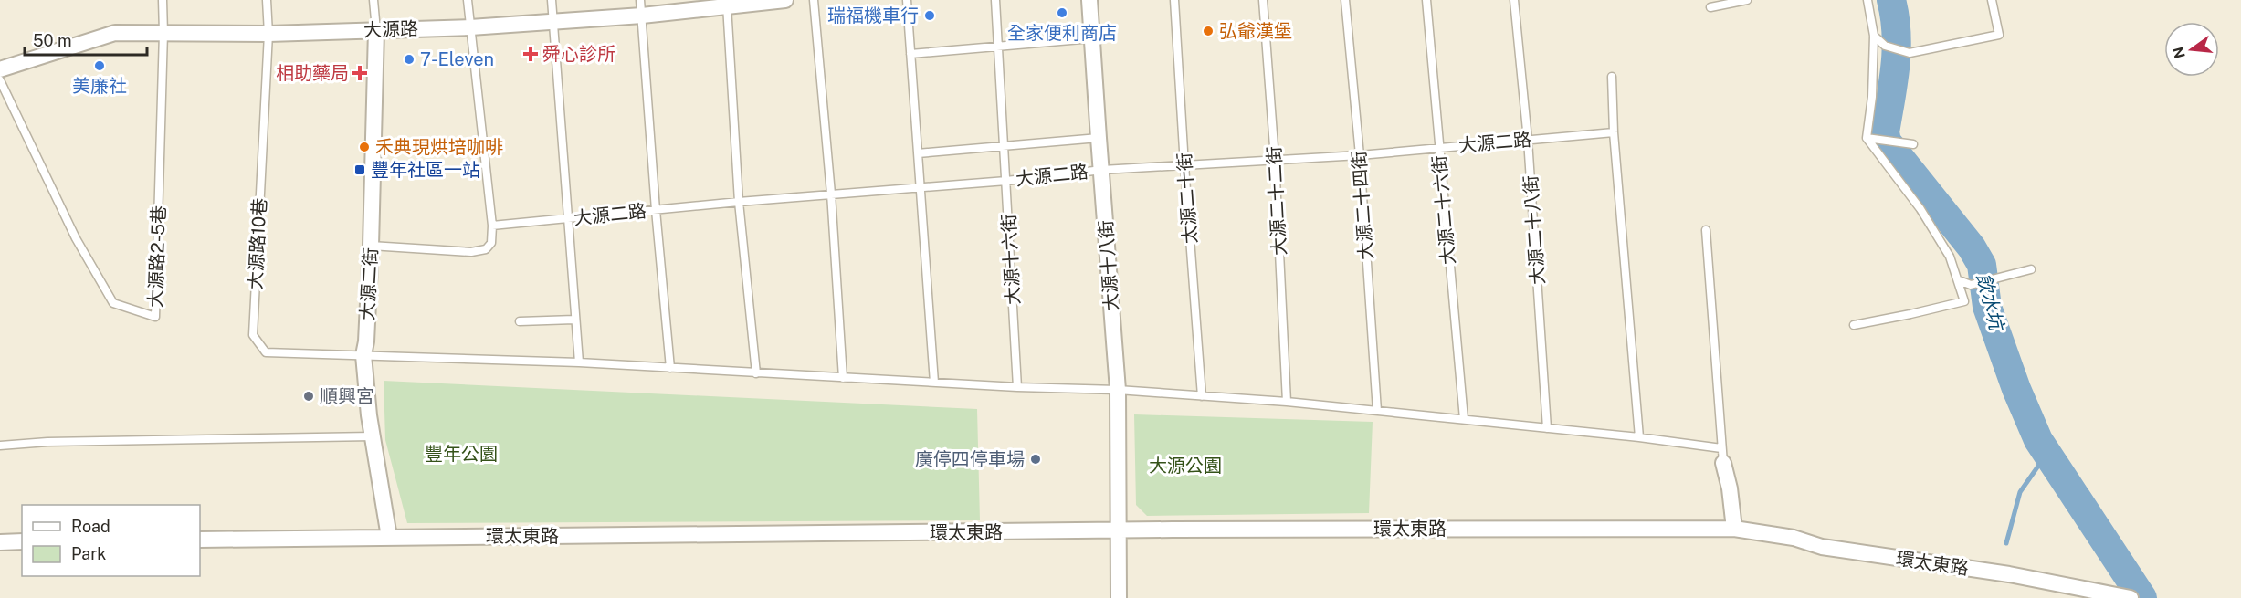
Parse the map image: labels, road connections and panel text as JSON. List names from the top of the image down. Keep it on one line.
{"streets":{"street":["大源路","大源十八街","大源二街","環太東路"],"lane":["大源二路","太源二十街","大源二十二街","大源二十四街","大源二十六街","大源二十八街","大源路10巷","大源路2-5巷","大源十六街"]},"crossings":[["大源路","大源路10巷"],["大源路","大源路2-5巷"],["大源路","大源二街"],["大源二路","太源二十街"],["大源二路","大源二十二街"],["大源二路","大源二十四街"],["大源二路","大源二十六街"],["大源二路","大源二十八街"],["大源二路","大源十六街"],["大源二路","大源十八街"],["大源路10巷","大源二街"],["大源十八街","環太東路"],["大源二街","環太東路"]],"water":["飲水坑"],"parks":["豐年公園","大源公園"],"places":{"other":["全家便利商店","瑞福機車行","弘爺漢堡","7-Eleven","美廉社","禾典現烘培咖啡","順興宮","廣停四停車場"],"health":["舜心診所","相助藥局"],"transit":["豐年社區一站"]},"legend":["Road","Park"],"scale_bar":"50 m","north":"left"}
